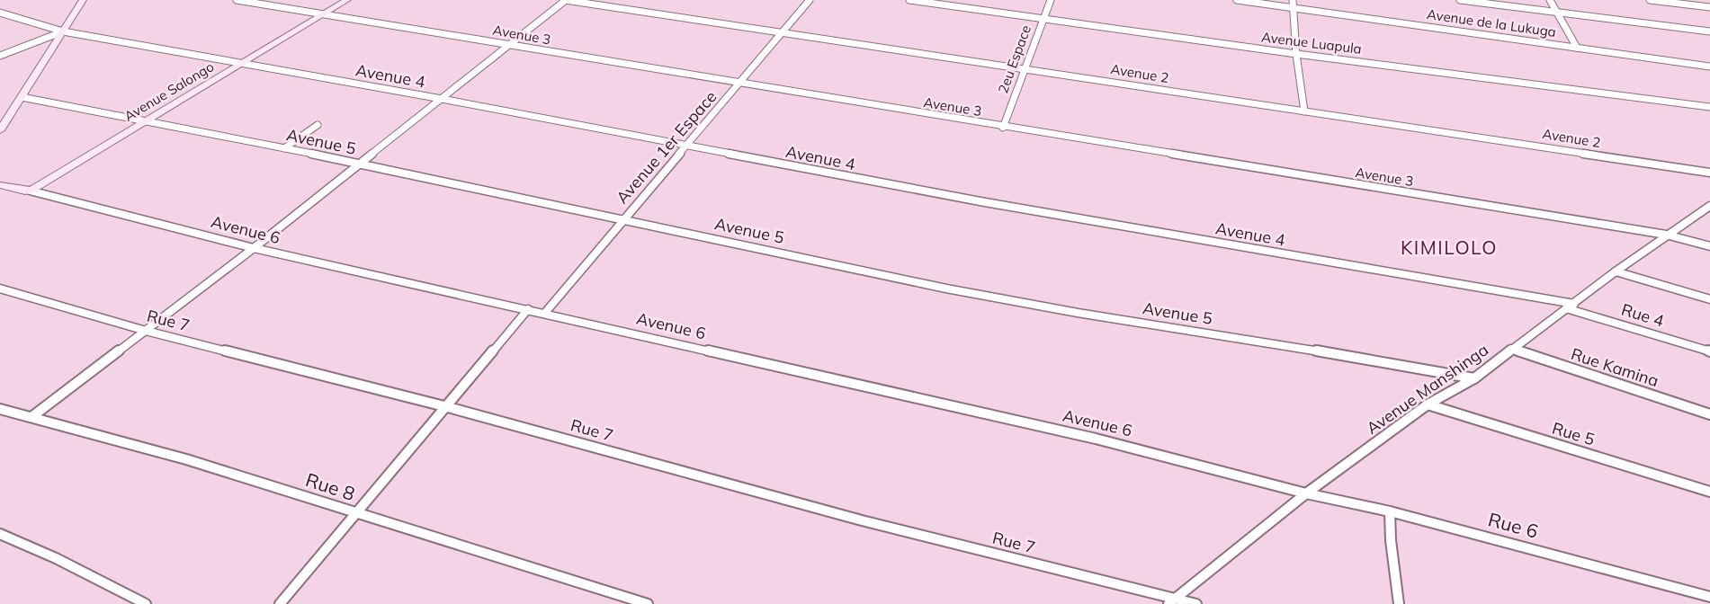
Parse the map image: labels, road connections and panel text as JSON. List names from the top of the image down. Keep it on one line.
{"streets":{"street":["Avenue de la Lukuga","Avenue 3","Avenue Luapula","2eu Espace","Avenue 2","Avenue 4","Avenue Salongo","Avenue 5","Avenue 1er Espace","Avenue 6","Rue 4","Rue 7","Rue Kamina","Avenue Manshinga","Rue 5","Rue 8","Rue 6"]},"crossings":[["Avenue 3","2eu Espace"],["Avenue 3","Avenue Salongo"],["Avenue 3","Avenue 1er Espace"],["Avenue 3","Avenue Manshinga"],["Avenue Luapula","2eu Espace"],["2eu Espace","Avenue 2"],["Avenue 2","Avenue 1er Espace"],["Avenue 4","Avenue Salongo"],["Avenue 4","Avenue 1er Espace"],["Avenue 4","Rue 4"],["Avenue 4","Avenue Manshinga"],["Avenue Salongo","Avenue 5"],["Avenue Salongo","Avenue 6"],["Avenue 5","Avenue 1er Espace"],["Avenue 5","Avenue Manshinga"],["Avenue 1er Espace","Avenue 6"],["Avenue 6","Avenue Manshinga"],["Avenue 6","Rue 6"],["Rue 4","Avenue Manshinga"],["Rue 7","Avenue Manshinga"],["Rue Kamina","Avenue Manshinga"],["Avenue Manshinga","Rue 5"],["Avenue Manshinga","Rue 6"]],"districts":["KIMILOLO"]}
